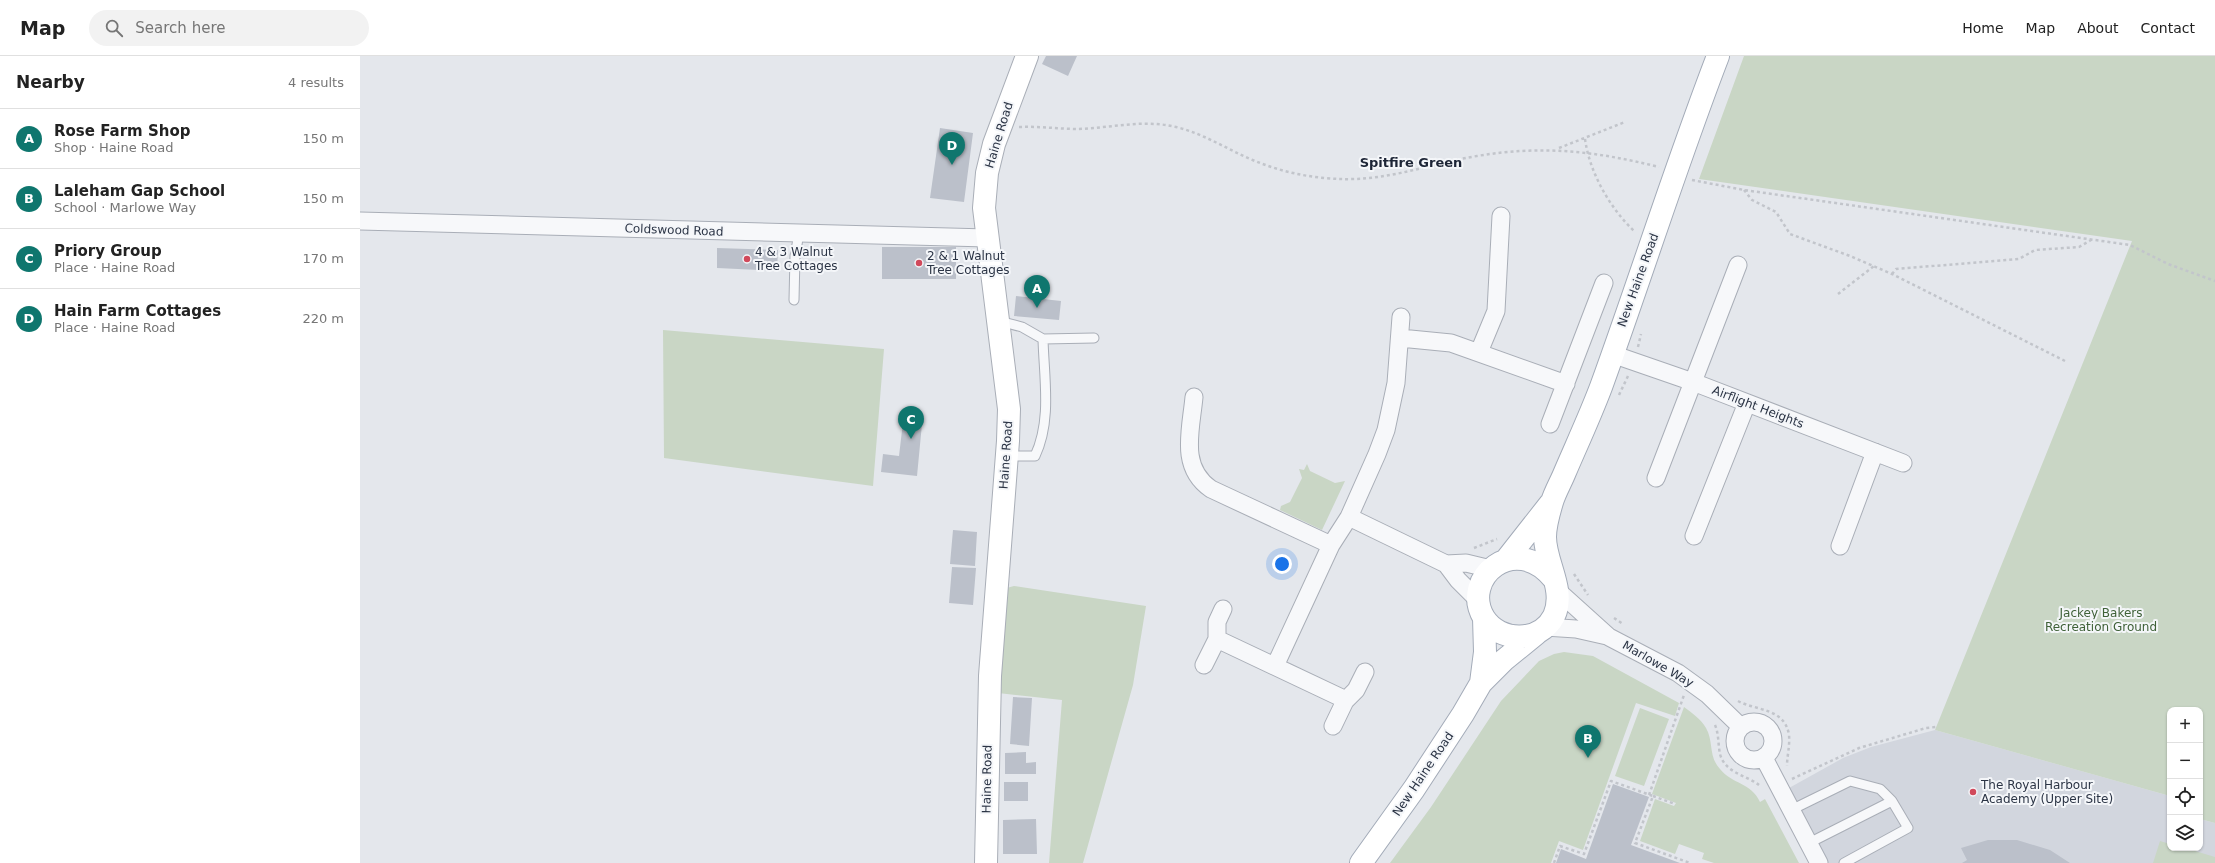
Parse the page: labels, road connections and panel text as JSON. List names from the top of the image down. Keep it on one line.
{"streets":{"main road":["Haine Road","New Haine Road"],"street":["Coldswood Road","Airflight Heights","Marlowe Way"]},"crossings":[["Haine Road","Coldswood Road"],["New Haine Road","Airflight Heights"],["New Haine Road","Marlowe Way"]],"districts":["Spitfire Green"],"parks":["Jackey Bakers Recreation Ground"],"places":["4 & 3 Walnut Tree Cottages","2 & 1 Walnut Tree Cottages","The Royal Harbour Academy (Upper Site)"],"page":{"header":"Map","search":"Search here","nav":["Home","Map","About","Contact"],"heading":["Nearby","4 results"],"list":[{"mark":"A","name":"Rose Farm Shop","note":"Shop · Haine Road","value":"150 m"},{"mark":"B","name":"Laleham Gap School","note":"School · Marlowe Way","value":"150 m"},{"mark":"C","name":"Priory Group","note":"Place · Haine Road","value":"170 m"},{"mark":"D","name":"Hain Farm Cottages","note":"Place · Haine Road","value":"220 m"}],"pins":["D","A","C","B"],"map_buttons":["+","−"]}}
